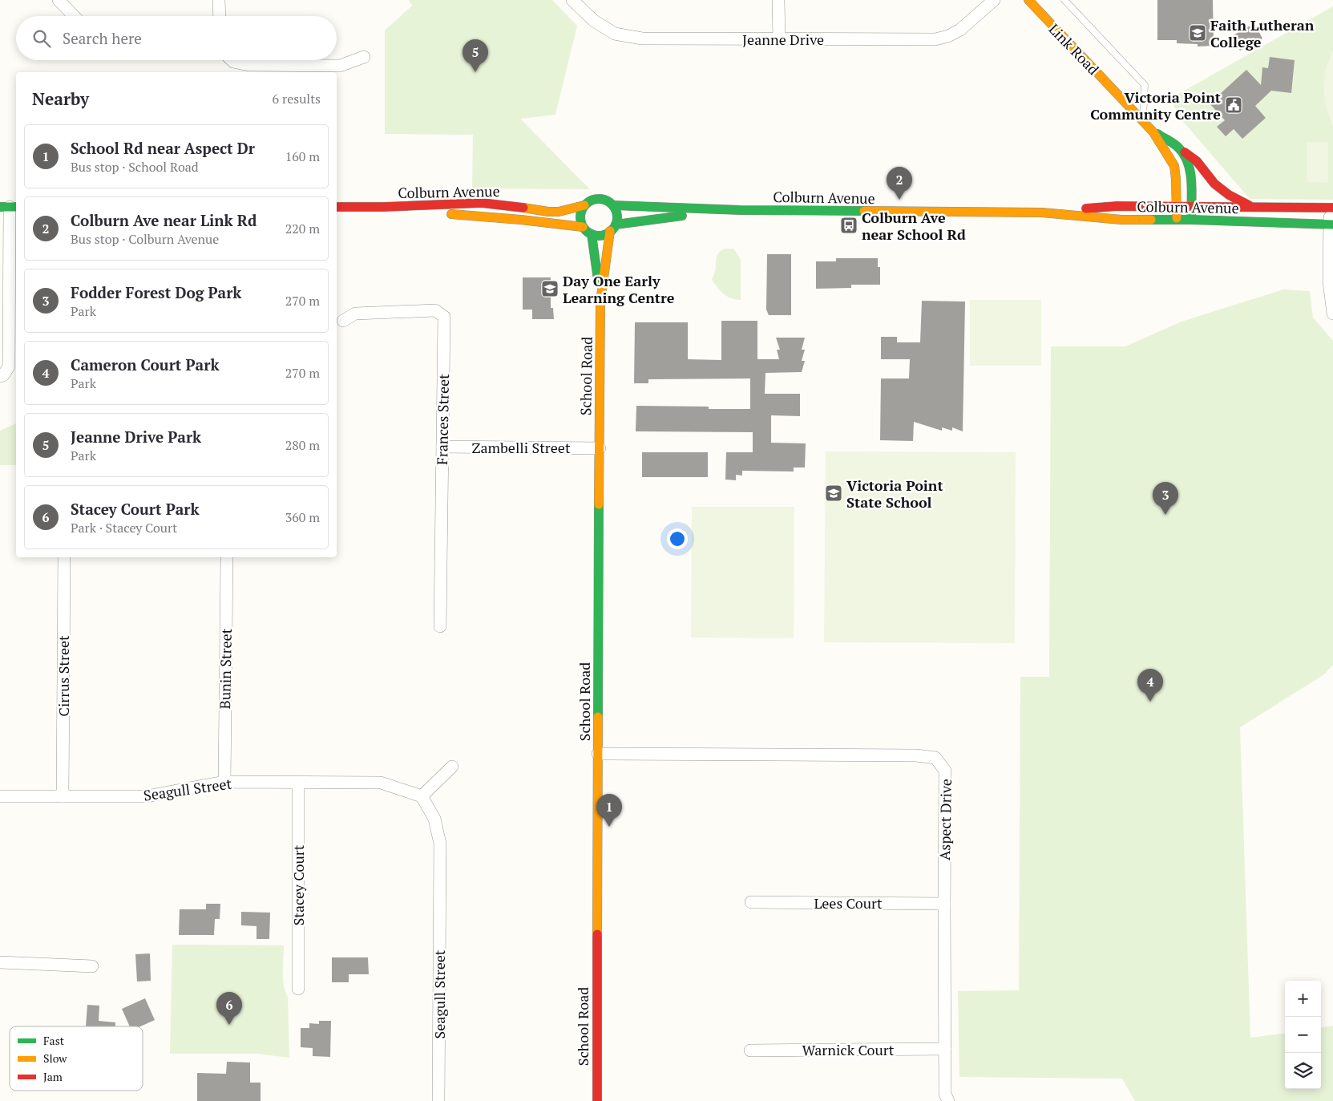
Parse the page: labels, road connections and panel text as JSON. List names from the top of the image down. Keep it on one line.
{"streets":{"main road":["Link Road","Colburn Avenue","School Road"],"street":["Jeanne Drive","Frances Street","Zambelli Street","Bunin Street","Cirrus Street","Seagull Street","Aspect Drive","Stacey Court","Lees Court","Warnick Court"]},"crossings":[["Link Road","Colburn Avenue"],["Colburn Avenue","School Road"],["School Road","Zambelli Street"],["School Road","Aspect Drive"],["Frances Street","Zambelli Street"],["Bunin Street","Seagull Street"],["Cirrus Street","Seagull Street"],["Seagull Street","Stacey Court"],["Aspect Drive","Lees Court"],["Aspect Drive","Warnick Court"]],"places":{"school or university":["Faith Lutheran College","Day One Early Learning Centre","Victoria Point State School"],"public building":["Victoria Point Community Centre"],"bus stop":["Colburn Ave near School Rd"]},"legend":["Fast","Slow","Jam"],"page":{"search":"Search here","pins":["5","2","3","4","1","6"],"heading":["Nearby","6 results"],"list":[{"mark":"1","name":"School Rd near Aspect Dr","note":"Bus stop · School Road","value":"160 m"},{"mark":"2","name":"Colburn Ave near Link Rd","note":"Bus stop · Colburn Avenue","value":"220 m"},{"mark":"3","name":"Fodder Forest Dog Park","note":"Park","value":"270 m"},{"mark":"4","name":"Cameron Court Park","note":"Park","value":"270 m"},{"mark":"5","name":"Jeanne Drive Park","note":"Park","value":"280 m"},{"mark":"6","name":"Stacey Court Park","note":"Park · Stacey Court","value":"360 m"}],"map_buttons":["+","−"]}}
